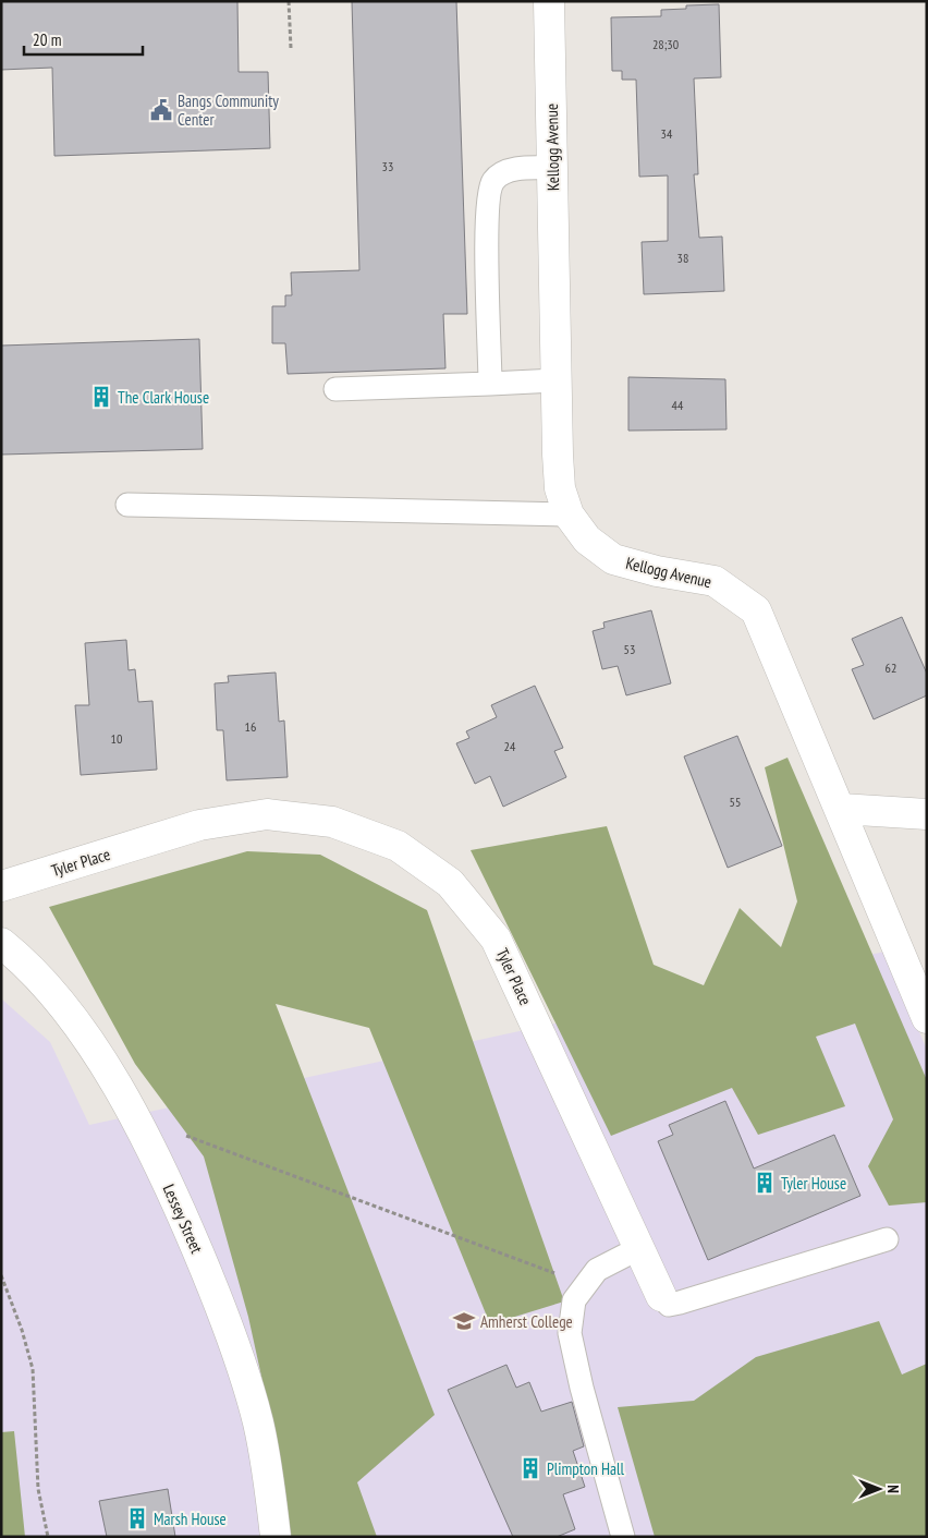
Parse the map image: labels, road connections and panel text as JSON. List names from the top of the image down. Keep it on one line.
{"streets":{"street":["Kellogg Avenue","Tyler Place","Lessey Street"]},"places":{"public building":["Bangs Community Center"],"building":["The Clark House","Tyler House","Plimpton Hall","Marsh House"],"school or university":["Amherst College"]},"house_numbers":["28;30","34","33","38","44","53","62","16","10","24","55"],"scale_bar":"20 m","north":"right"}
